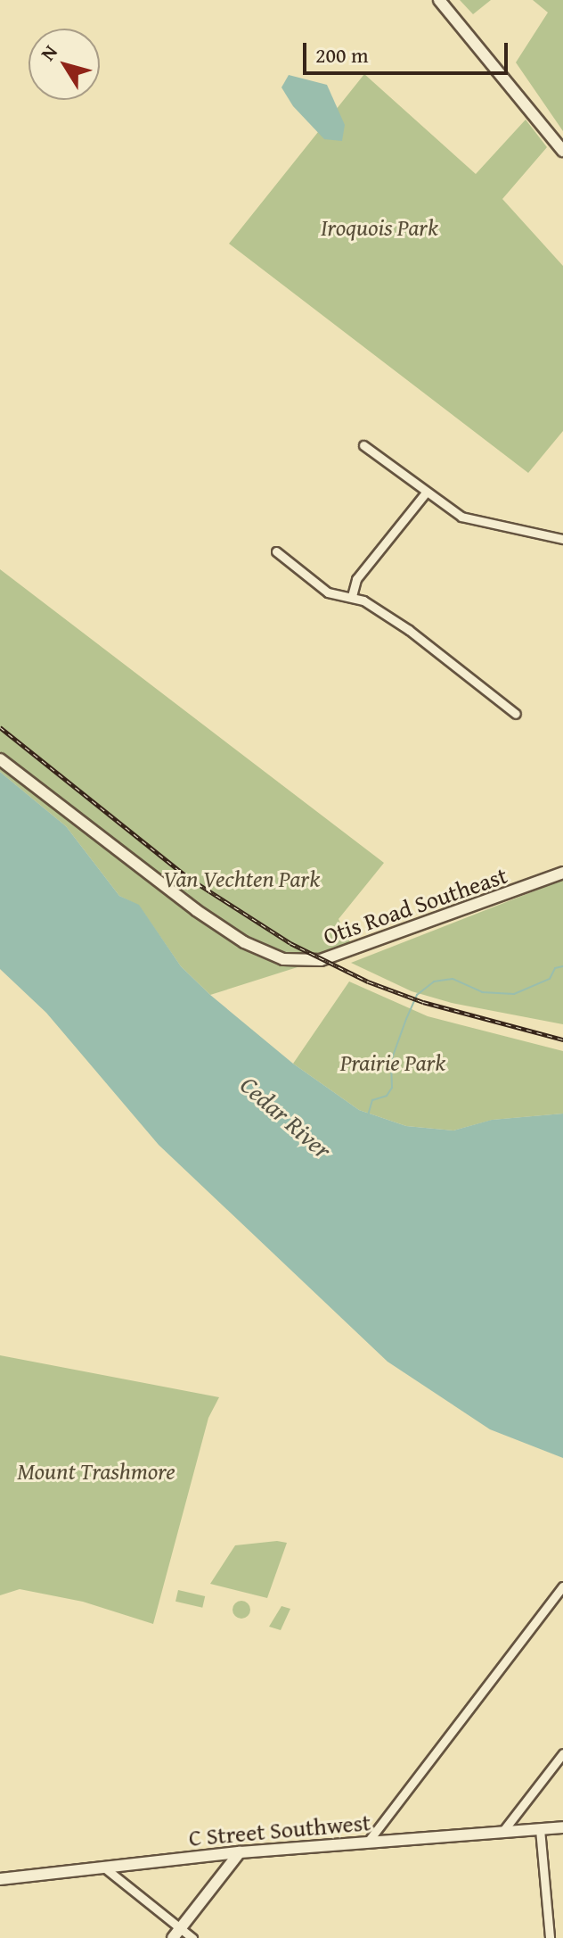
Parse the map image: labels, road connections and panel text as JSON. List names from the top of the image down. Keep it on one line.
{"streets":{"street":["Otis Road Southeast","C Street Southwest"]},"water":["Cedar River"],"parks":["Iroquois Park","Van Vechten Park","Prairie Park","Mount Trashmore"],"scale_bar":"200 m","north":"top left"}
